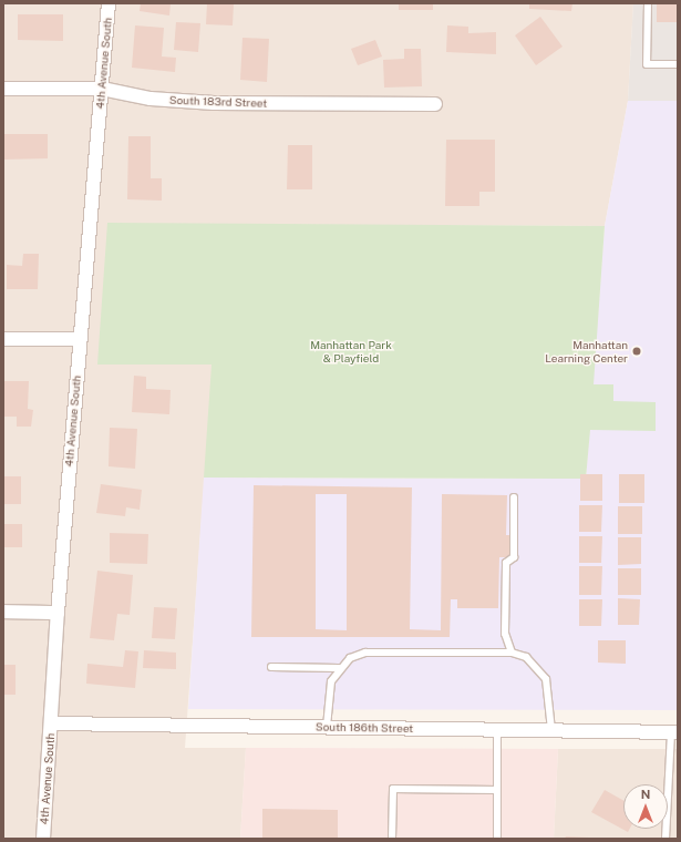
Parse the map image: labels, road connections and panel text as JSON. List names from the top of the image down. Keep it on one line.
{"streets":{"street":["4th Avenue South","South 183rd Street","South 186th Street"]},"crossings":[["4th Avenue South","South 183rd Street"],["4th Avenue South","South 186th Street"]],"parks":["Manhattan Park & Playfield"],"places":["Manhattan Learning Center"],"north":"top"}
